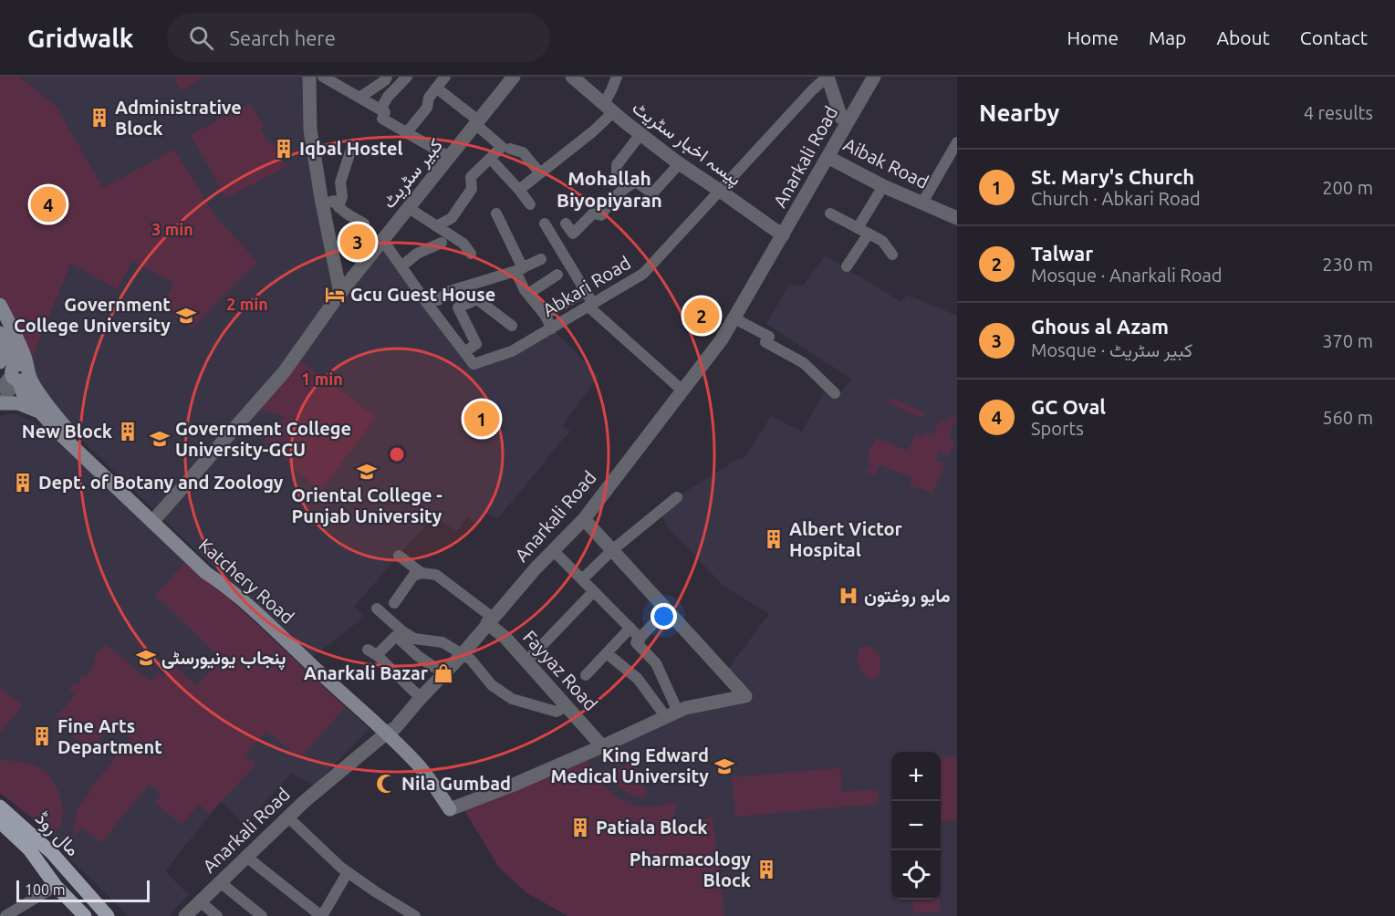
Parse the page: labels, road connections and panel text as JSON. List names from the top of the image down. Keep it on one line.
{"streets":{"main road":["Katchery Road","مال روڈ"],"street":["پیسہ اخبار سٹریٹ","Anarkali Road","Aibak Road","کبیر سٹریٹ","Abkari Road","Fayyaz Road"]},"crossings":[["پیسہ اخبار سٹریٹ","Anarkali Road"],["پیسہ اخبار سٹریٹ","Abkari Road"],["Anarkali Road","Aibak Road"],["Anarkali Road","Katchery Road"],["Anarkali Road","Fayyaz Road"],["کبیر سٹریٹ","Katchery Road"]],"districts":["Mohallah Biyopiyaran"],"places":{"building":["Administrative Block","Iqbal Hostel","New Block","Dept. of Botany and Zoology","Albert Victor Hospital","Fine Arts Department","Patiala Block","Pharmacology Block"],"hotel":["Gcu Guest House"],"school or university":["Government College University","Government College University-GCU","Oriental College - Punjab University","پنجاب یونیورسٹی","King Edward Medical University"],"hospital":["مایو روغتون"],"shop":["Anarkali Bazar"],"mosque":["Nila Gumbad"]},"scale_bar":"100 m","page":{"header":"Gridwalk","search":"Search here","nav":["Home","Map","About","Contact"],"heading":["Nearby","4 results"],"list":[{"mark":"1","name":"St. Mary's Church","note":"Church · Abkari Road","value":"200 m"},{"mark":"2","name":"Talwar","note":"Mosque · Anarkali Road","value":"230 m"},{"mark":"3","name":"Ghous al Azam","note":"Mosque · کبیر سٹریٹ","value":"370 m"},{"mark":"4","name":"GC Oval","note":"Sports","value":"560 m"}],"pins":["4","3","2","1"],"map_buttons":["+","−"],"scale":"100 m"},"rings":["3 min","2 min","1 min"]}
